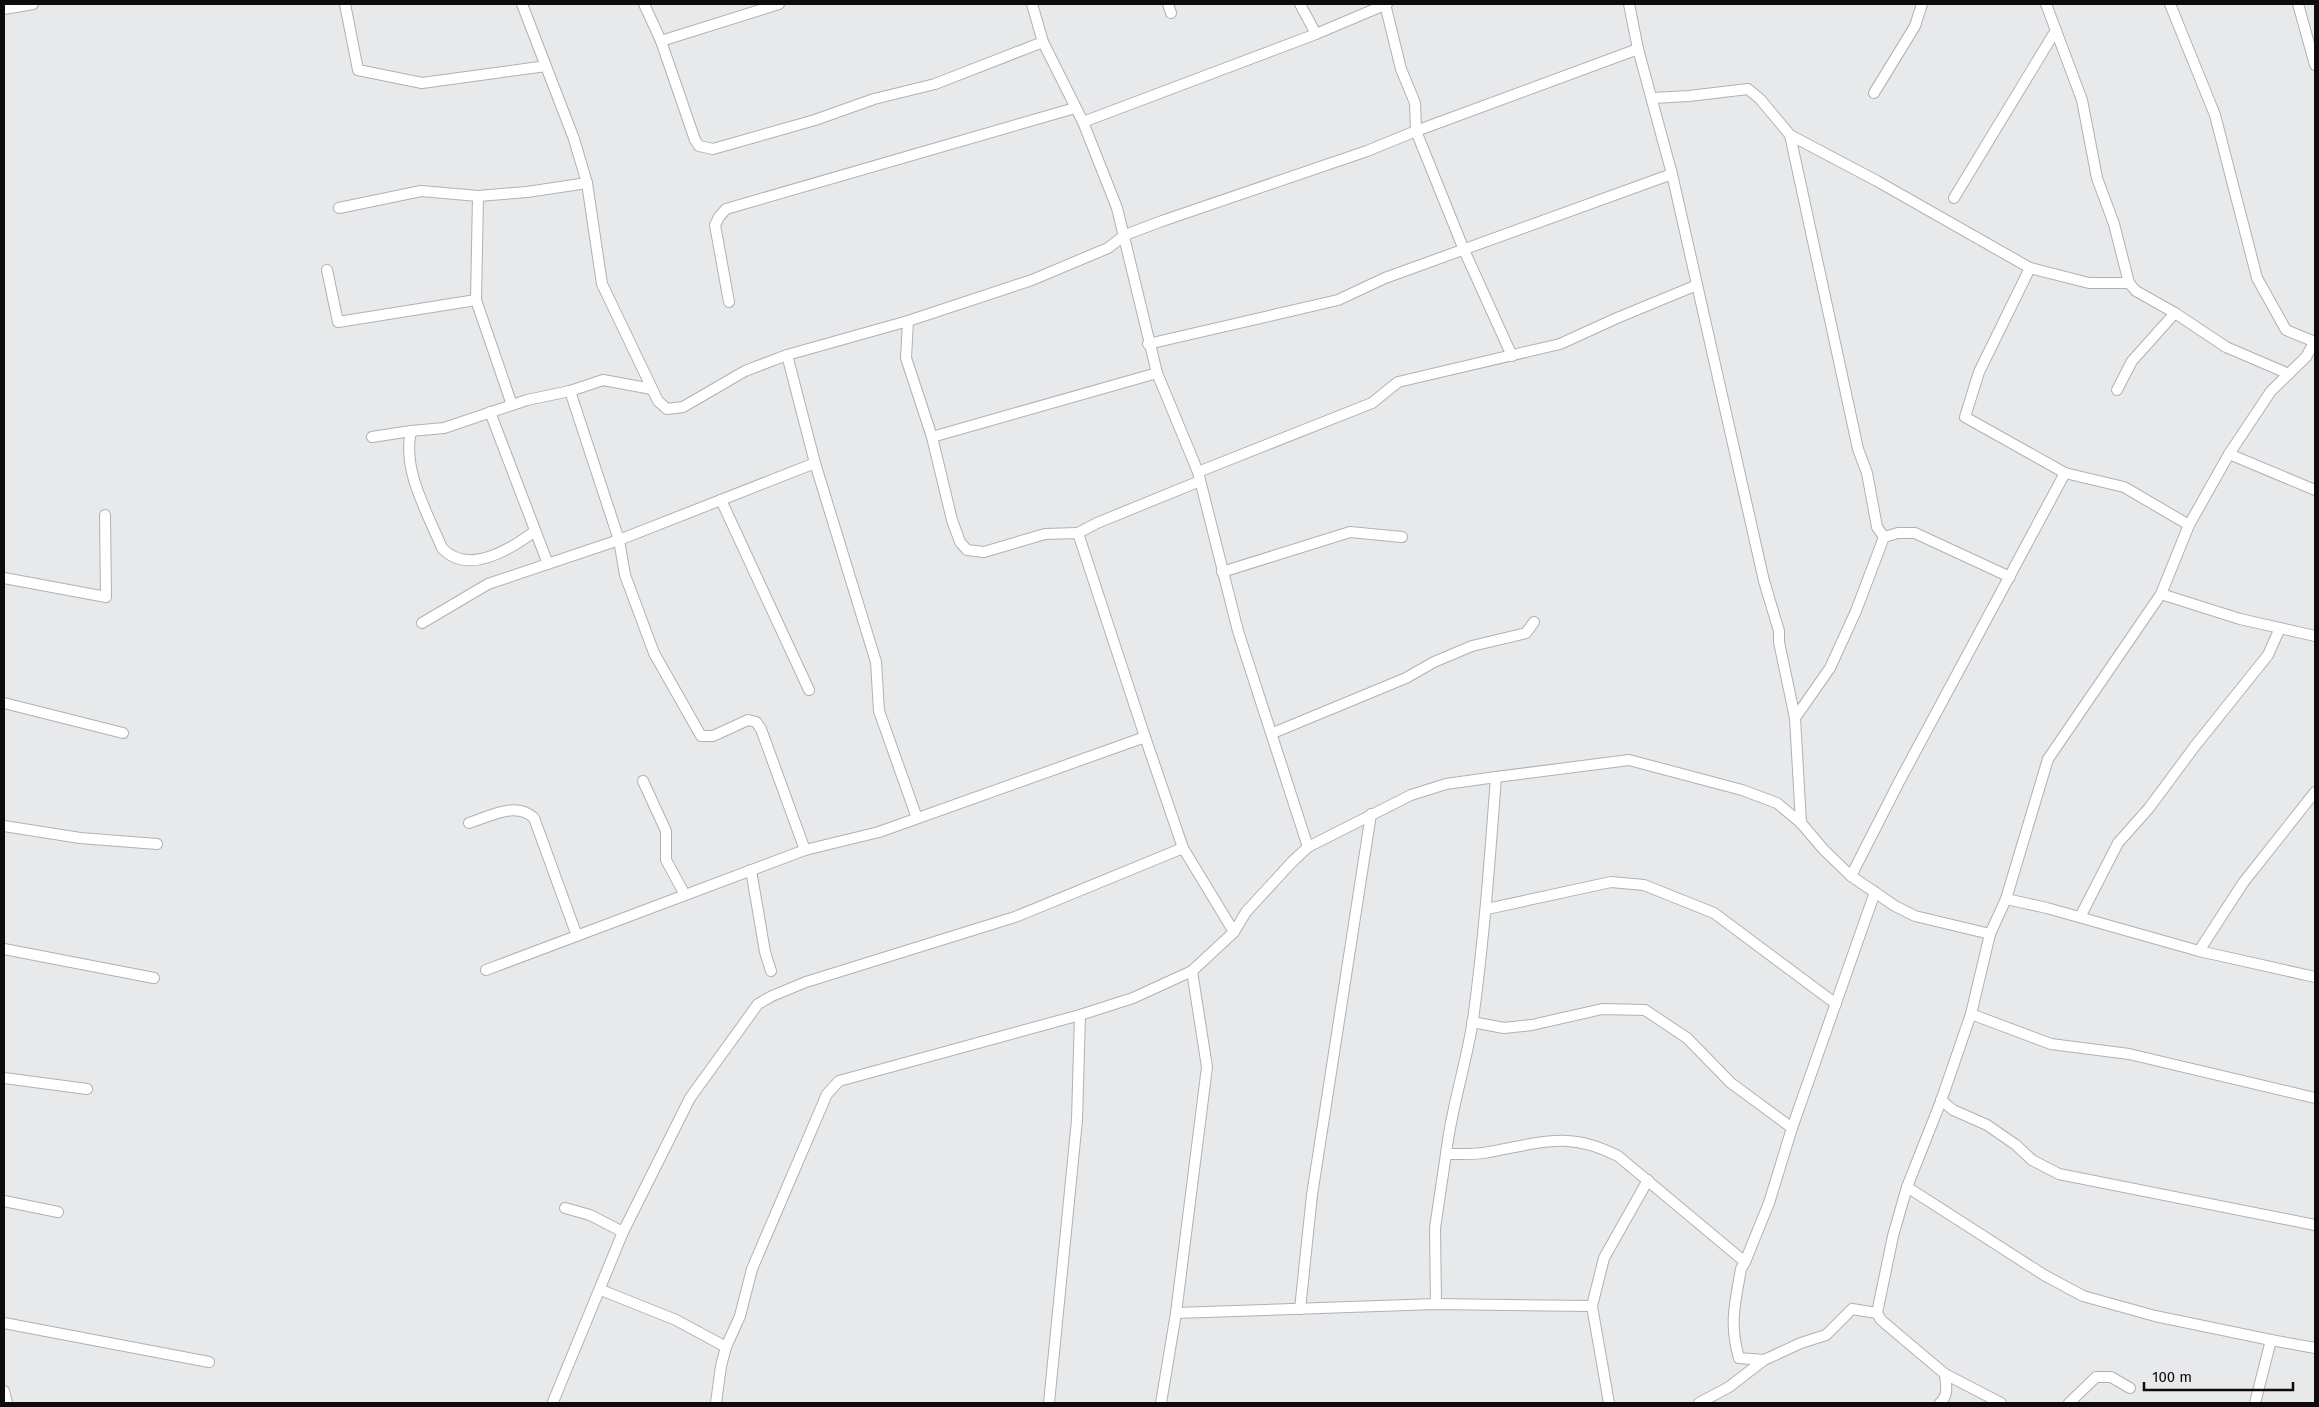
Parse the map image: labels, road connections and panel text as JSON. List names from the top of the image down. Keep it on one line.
{"scale_bar":"100 m"}
